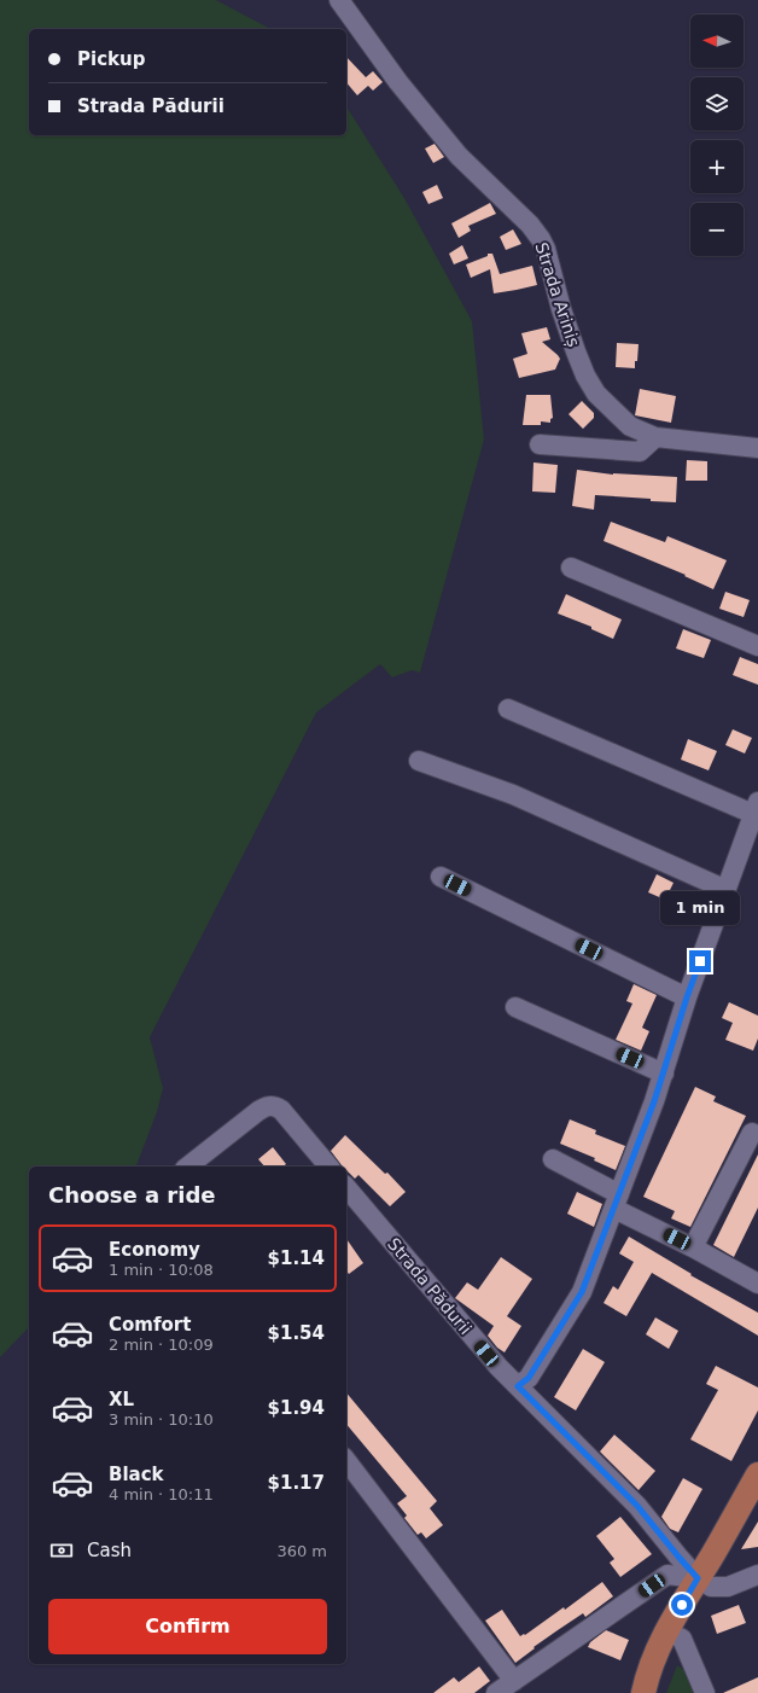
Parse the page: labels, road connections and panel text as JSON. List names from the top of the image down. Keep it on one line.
{"streets":{"street":["Strada Ariniș","Strada Pădurii"]},"north":"left","page":{"map_buttons":["+","−"],"banner":["Pickup","Strada Pădurii"],"bubble":"1 min","heading":"Choose a ride","list":[{"name":"Economy","note":"1 min · 10:08","value":"$1.14"},{"name":"Comfort","note":"2 min · 10:09","value":"$1.54"},{"name":"XL","note":"3 min · 10:10","value":"$1.94"},{"name":"Black","note":"4 min · 10:11","value":"$1.17"}],"pay":["Cash","360 m"],"buttons":"Confirm"}}
